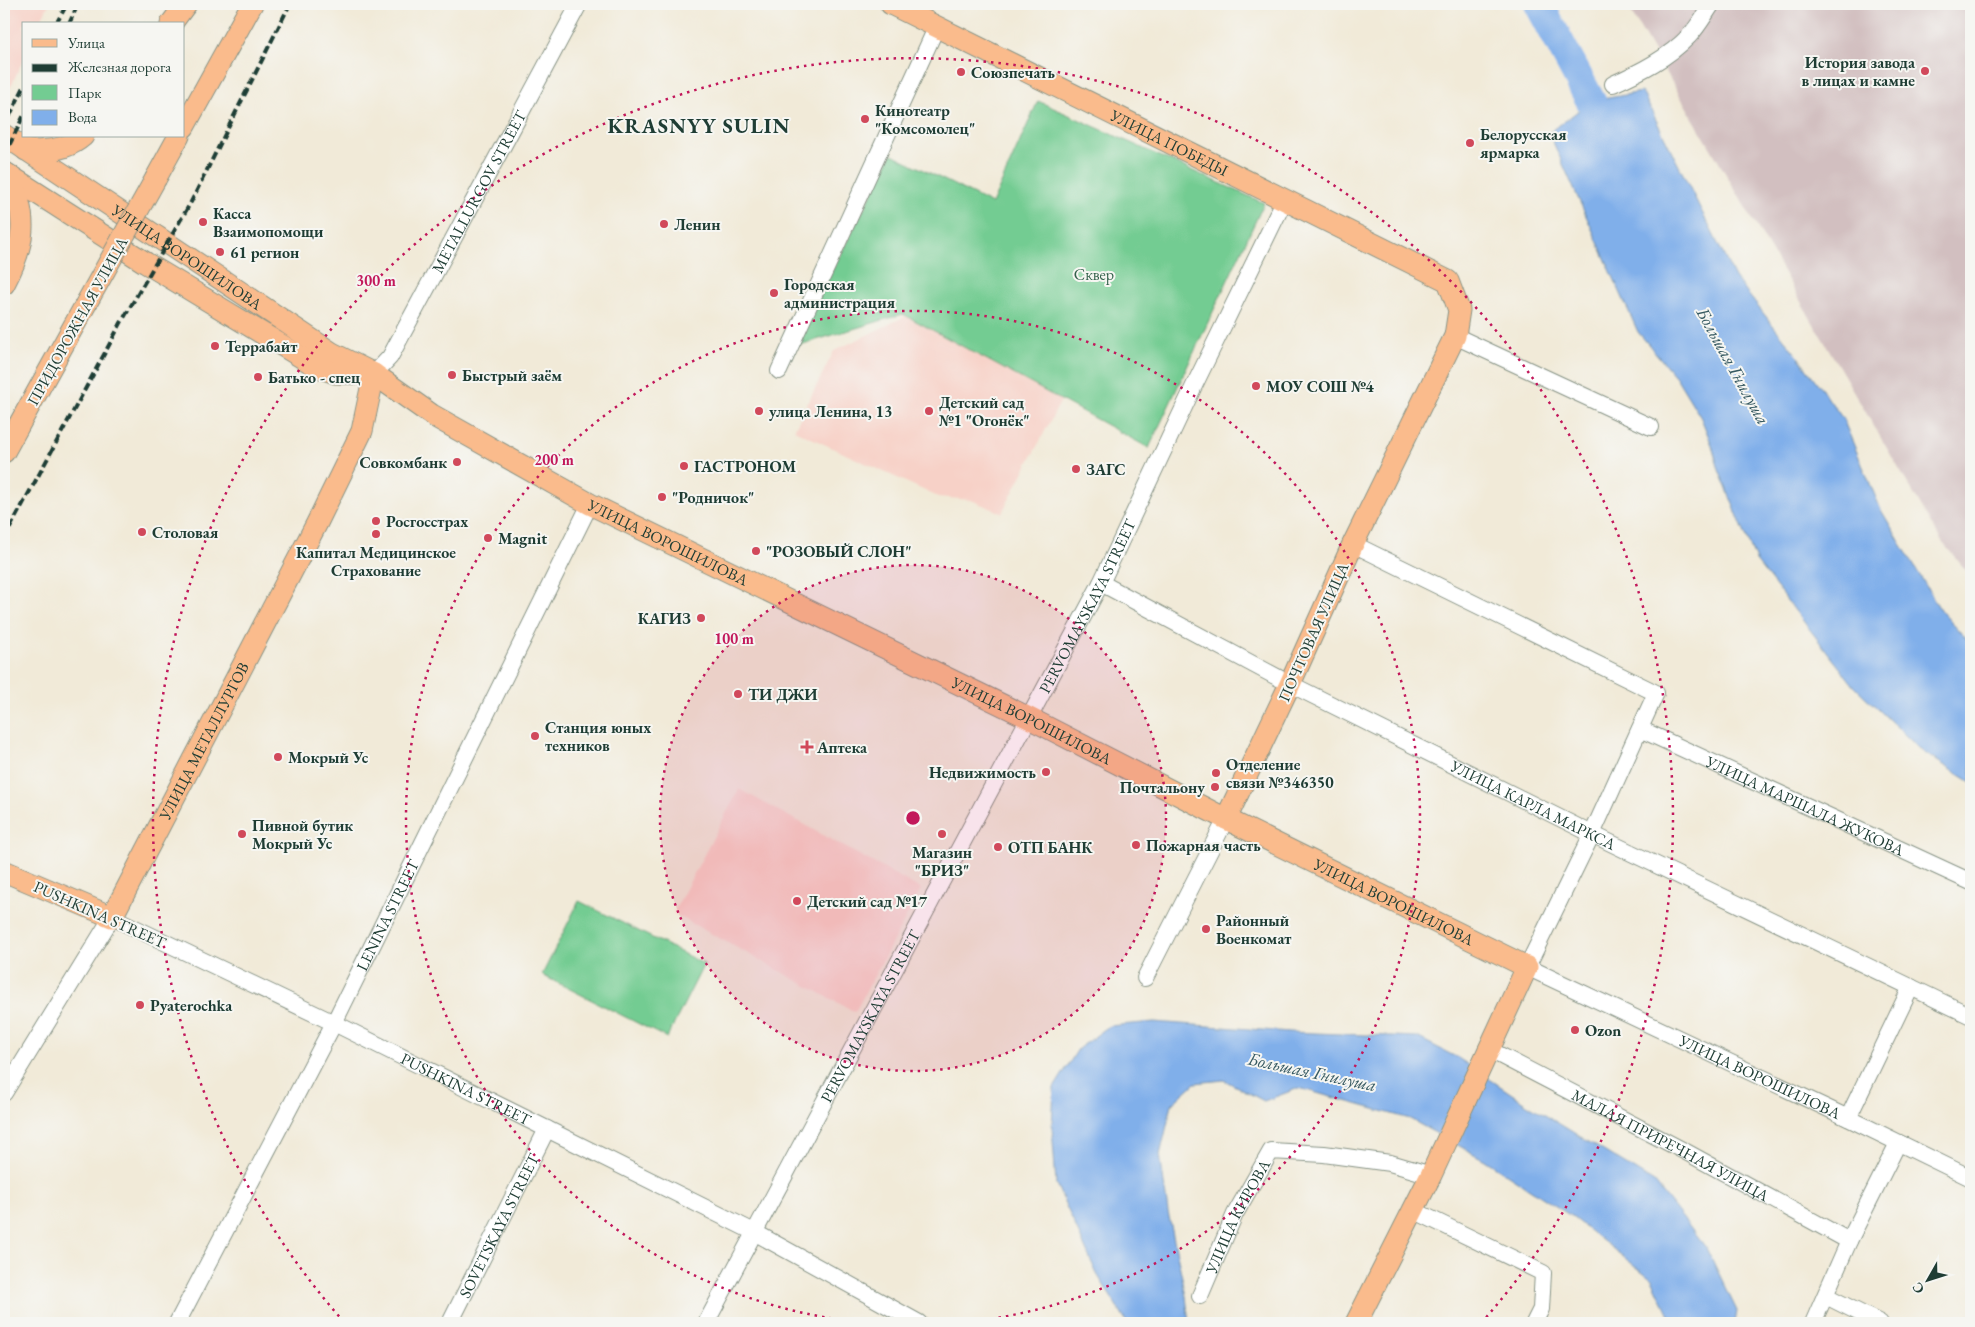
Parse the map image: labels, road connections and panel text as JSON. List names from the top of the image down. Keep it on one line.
{"streets":{"main road":["УЛИЦА ПОБЕДЫ","УЛИЦА ВОРОШИЛОВА","ПРИДОРОЖНАЯ УЛИЦА","ПОЧТОВАЯ УЛИЦА","УЛИЦА МЕТАЛЛУРГОВ","PUSHKINA STREET"],"street":["METALLURGOV STREET","PERVOMAYSKAYA STREET","УЛИЦА КАРЛА МАРКСА","УЛИЦА МАРШАЛА ЖУКОВА","LENINA STREET","МАЛАЯ ПРИРЕЧНАЯ УЛИЦА","УЛИЦА КИРОВА","SOVETSKAYA STREET"]},"crossings":[["УЛИЦА ПОБЕДЫ","PERVOMAYSKAYA STREET"],["УЛИЦА ПОБЕДЫ","ПОЧТОВАЯ УЛИЦА"],["METALLURGOV STREET","УЛИЦА ВОРОШИЛОВА"],["METALLURGOV STREET","УЛИЦА МЕТАЛЛУРГОВ"],["УЛИЦА ВОРОШИЛОВА","PERVOMAYSKAYA STREET"],["УЛИЦА ВОРОШИЛОВА","ПОЧТОВАЯ УЛИЦА"],["УЛИЦА ВОРОШИЛОВА","УЛИЦА МЕТАЛЛУРГОВ"],["УЛИЦА ВОРОШИЛОВА","LENINA STREET"],["PERVOMAYSKAYA STREET","УЛИЦА КАРЛА МАРКСА"],["PERVOMAYSKAYA STREET","PUSHKINA STREET"],["ПОЧТОВАЯ УЛИЦА","УЛИЦА КАРЛА МАРКСА"],["УЛИЦА МЕТАЛЛУРГОВ","PUSHKINA STREET"],["PUSHKINA STREET","LENINA STREET"],["PUSHKINA STREET","SOVETSKAYA STREET"]],"districts":["KRASNYY SULIN"],"water":["Большая Гнилуша"],"parks":["Сквер"],"places":{"other":["История завода в лицах и камне","Союзпечать","Кинотеатр \"Комсомолец\"","Белорусская ярмарка","Касса Взаимопомощи","Ленин","61 регион","Городская администрация","Террабайт","Быстрый заём","Батько - спец","МОУ СОШ №4","улица Ленина, 13","Детский сад №1 \"Огонёк\"","Совкомбанк","ГАСТРОНОМ","ЗАГС","\"Родничок\"","Росгосстрах","Столовая","Капитал Медицинское Страхование","Magnit","\"РОЗОВЫЙ СЛОН\"","КАГИЗ","ТИ ДЖИ","Станция юных техников","Мокрый Ус","Недвижимость","Отделение связи №346350","Почтальону","Пивной бутик Мокрый Ус","Магазин \"БРИЗ\"","Пожарная часть","ОТП БАНК","Детский сад №17","Районный Военкомат","Pyaterochka","Ozon"],"health":["Аптека"]},"legend":["Улица","Железная дорога","Парк","Вода"],"north":"bottom left","rings":["300 m","200 m","100 m"]}
